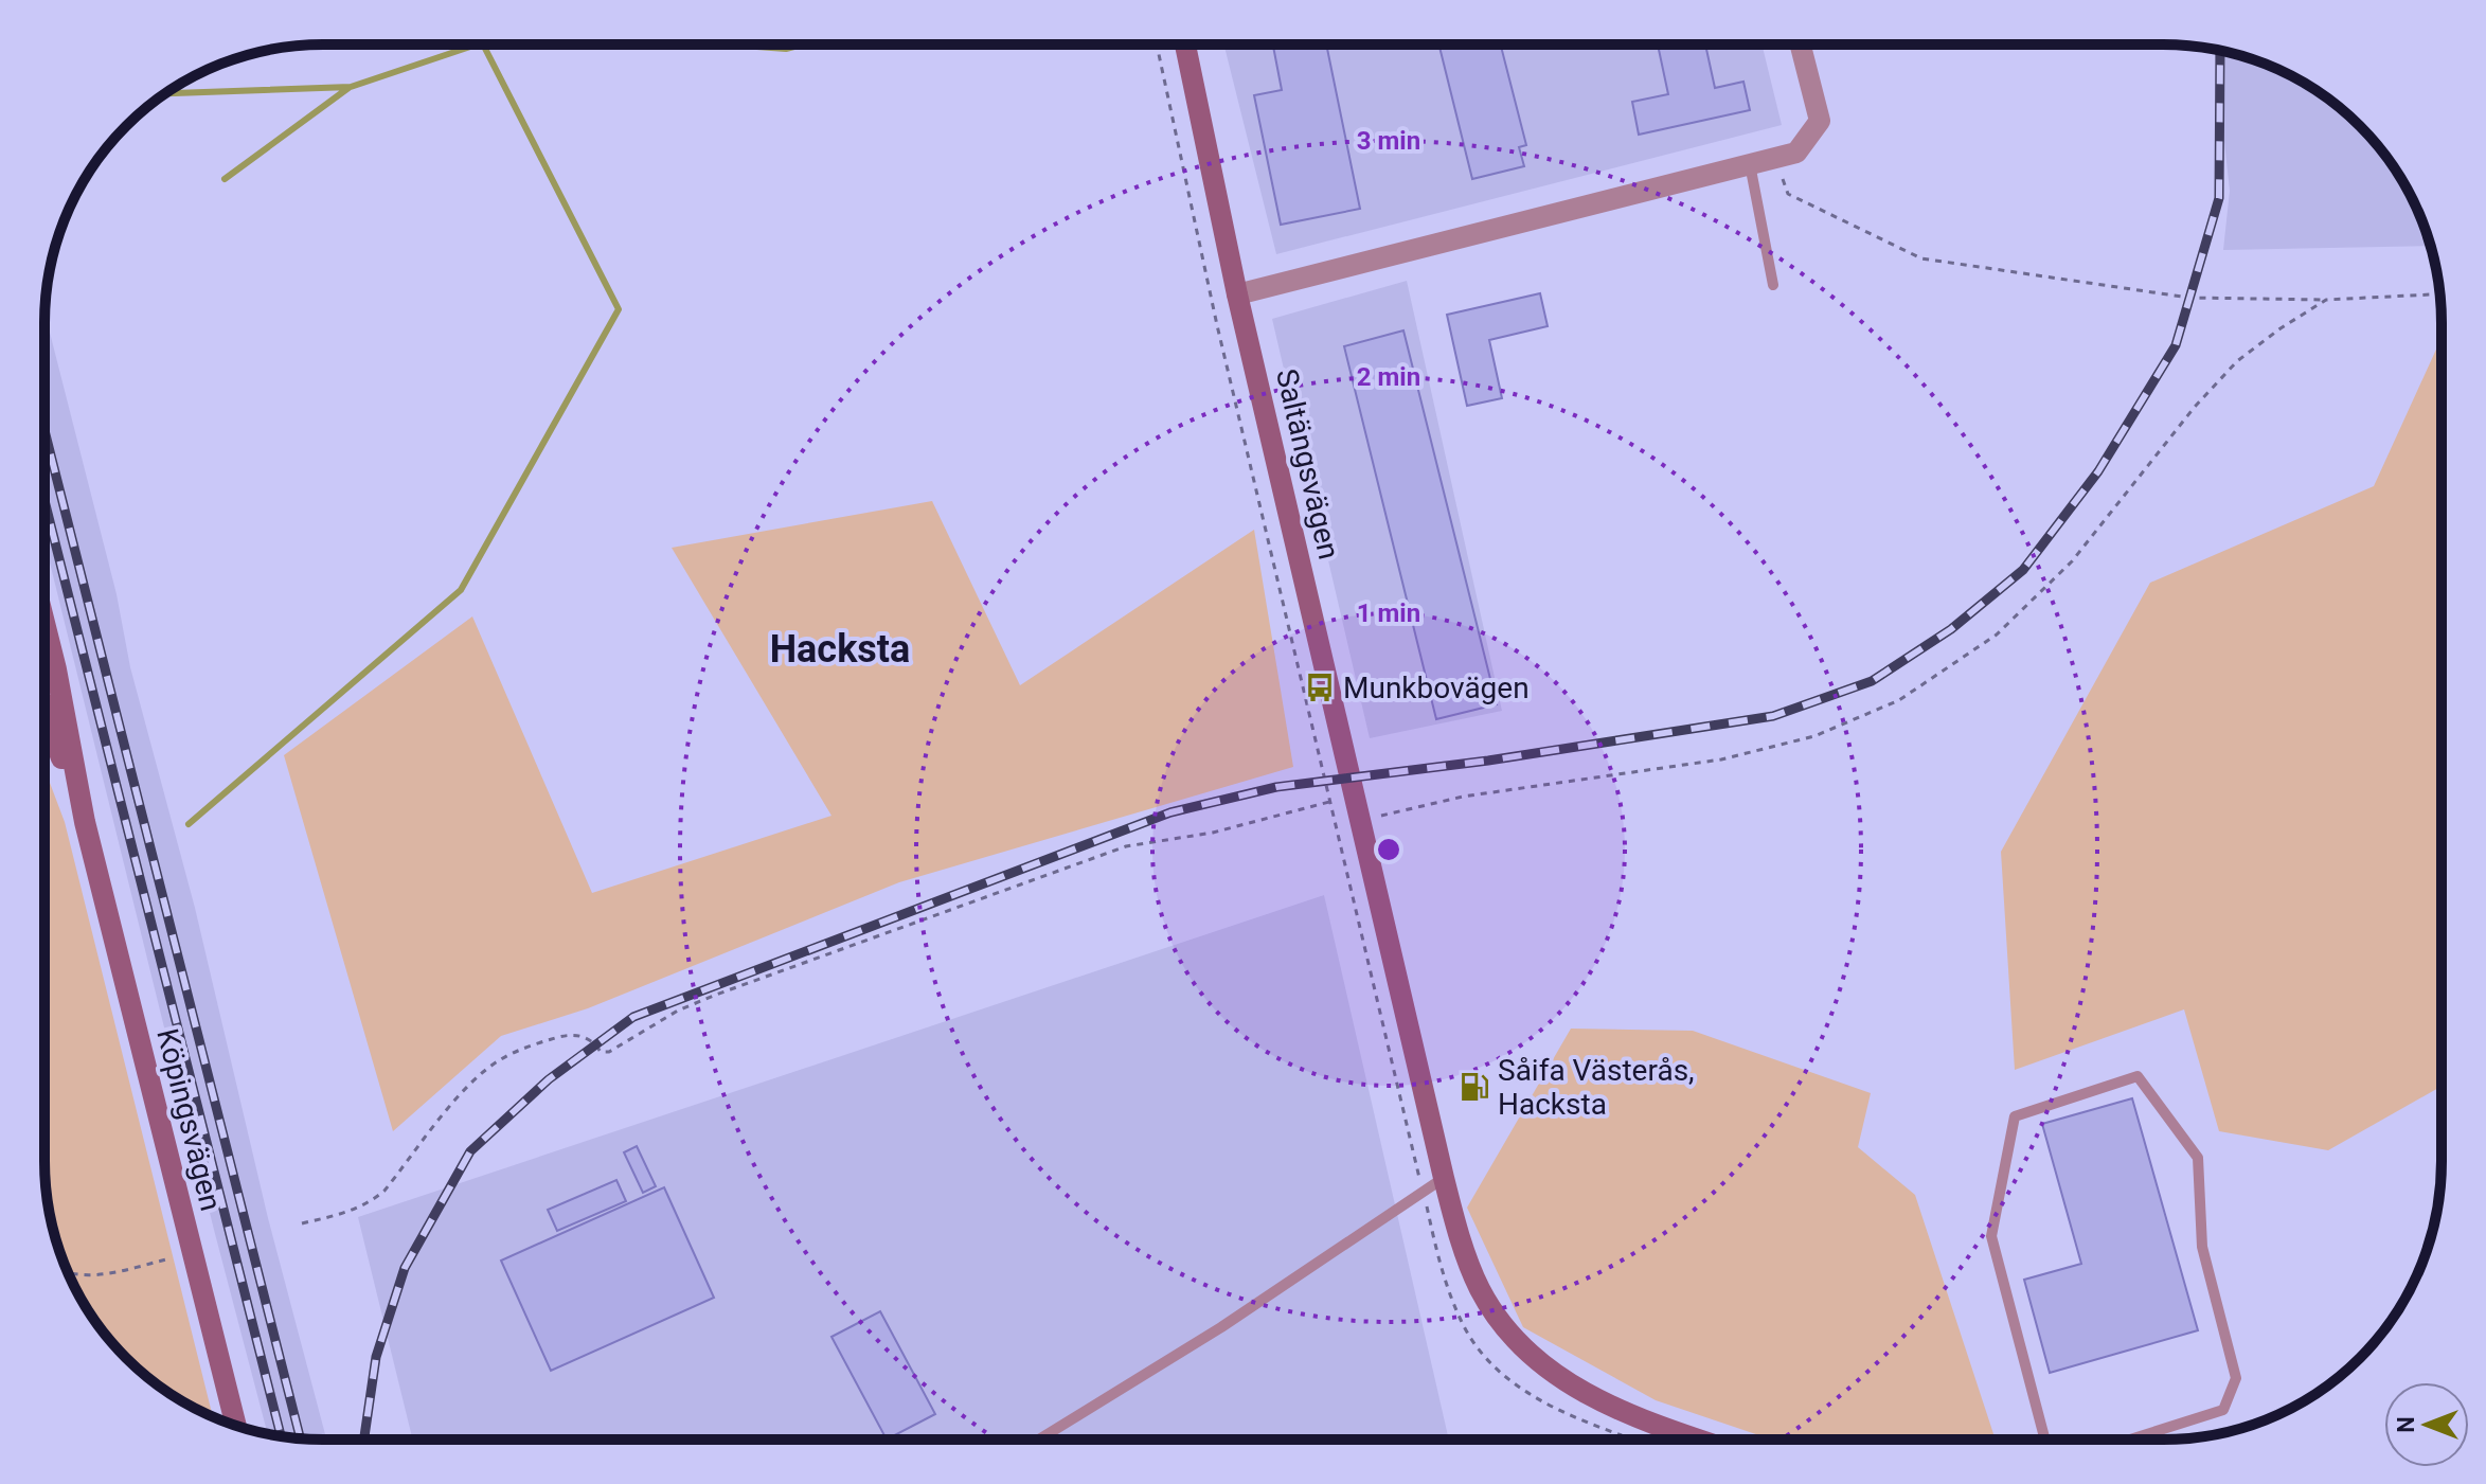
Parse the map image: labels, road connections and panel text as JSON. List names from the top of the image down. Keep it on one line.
{"streets":{"street":["Saltängsvägen","Köpingsvägen"]},"districts":["Hacksta"],"places":{"bus stop":["Munkbovägen"],"fuel station":["Såifa Västerås, Hacksta"]},"north":"left","rings":["3 min","2 min","1 min"]}
